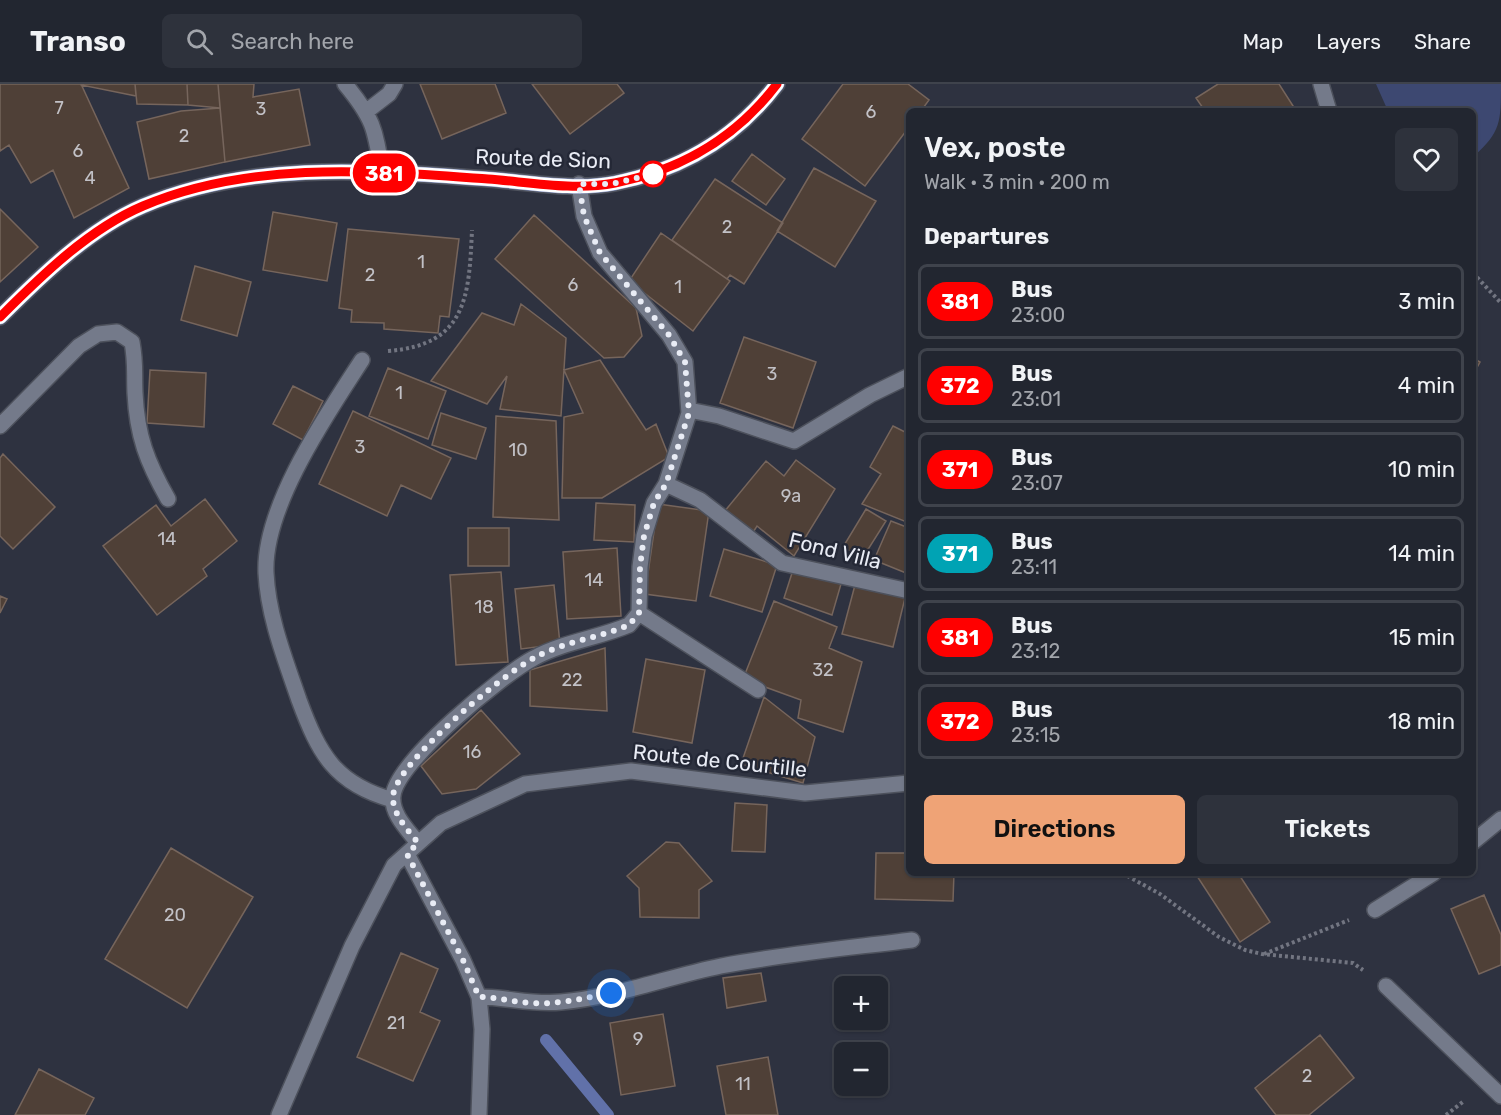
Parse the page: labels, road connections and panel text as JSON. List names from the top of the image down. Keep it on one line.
{"streets":{"main road":["Route de Sion"],"street":["Fond Villa","Route de Courtille"]},"lines":["bus line 381"],"house_numbers":["7","3","6","2","6","4","2","1","2","6","1","3","1","3","10","9a","14","14","18","32","22","16","20","21","9","2","11"],"page":{"header":"Transo","search":"Search here","nav":["Map","Layers","Share"],"on_map":"381","heading":[["Vex, poste","Walk · 3 min · 200 m"],"Departures"],"list":[{"mark":"381","name":"Bus","note":"23:00","value":"3 min"},{"mark":"372","name":"Bus","note":"23:01","value":"4 min"},{"mark":"371","name":"Bus","note":"23:07","value":"10 min"},{"mark":"371","name":"Bus","note":"23:11","value":"14 min"},{"mark":"381","name":"Bus","note":"23:12","value":"15 min"},{"mark":"372","name":"Bus","note":"23:15","value":"18 min"}],"buttons":["Directions","Tickets"],"map_buttons":["+","−"]}}
